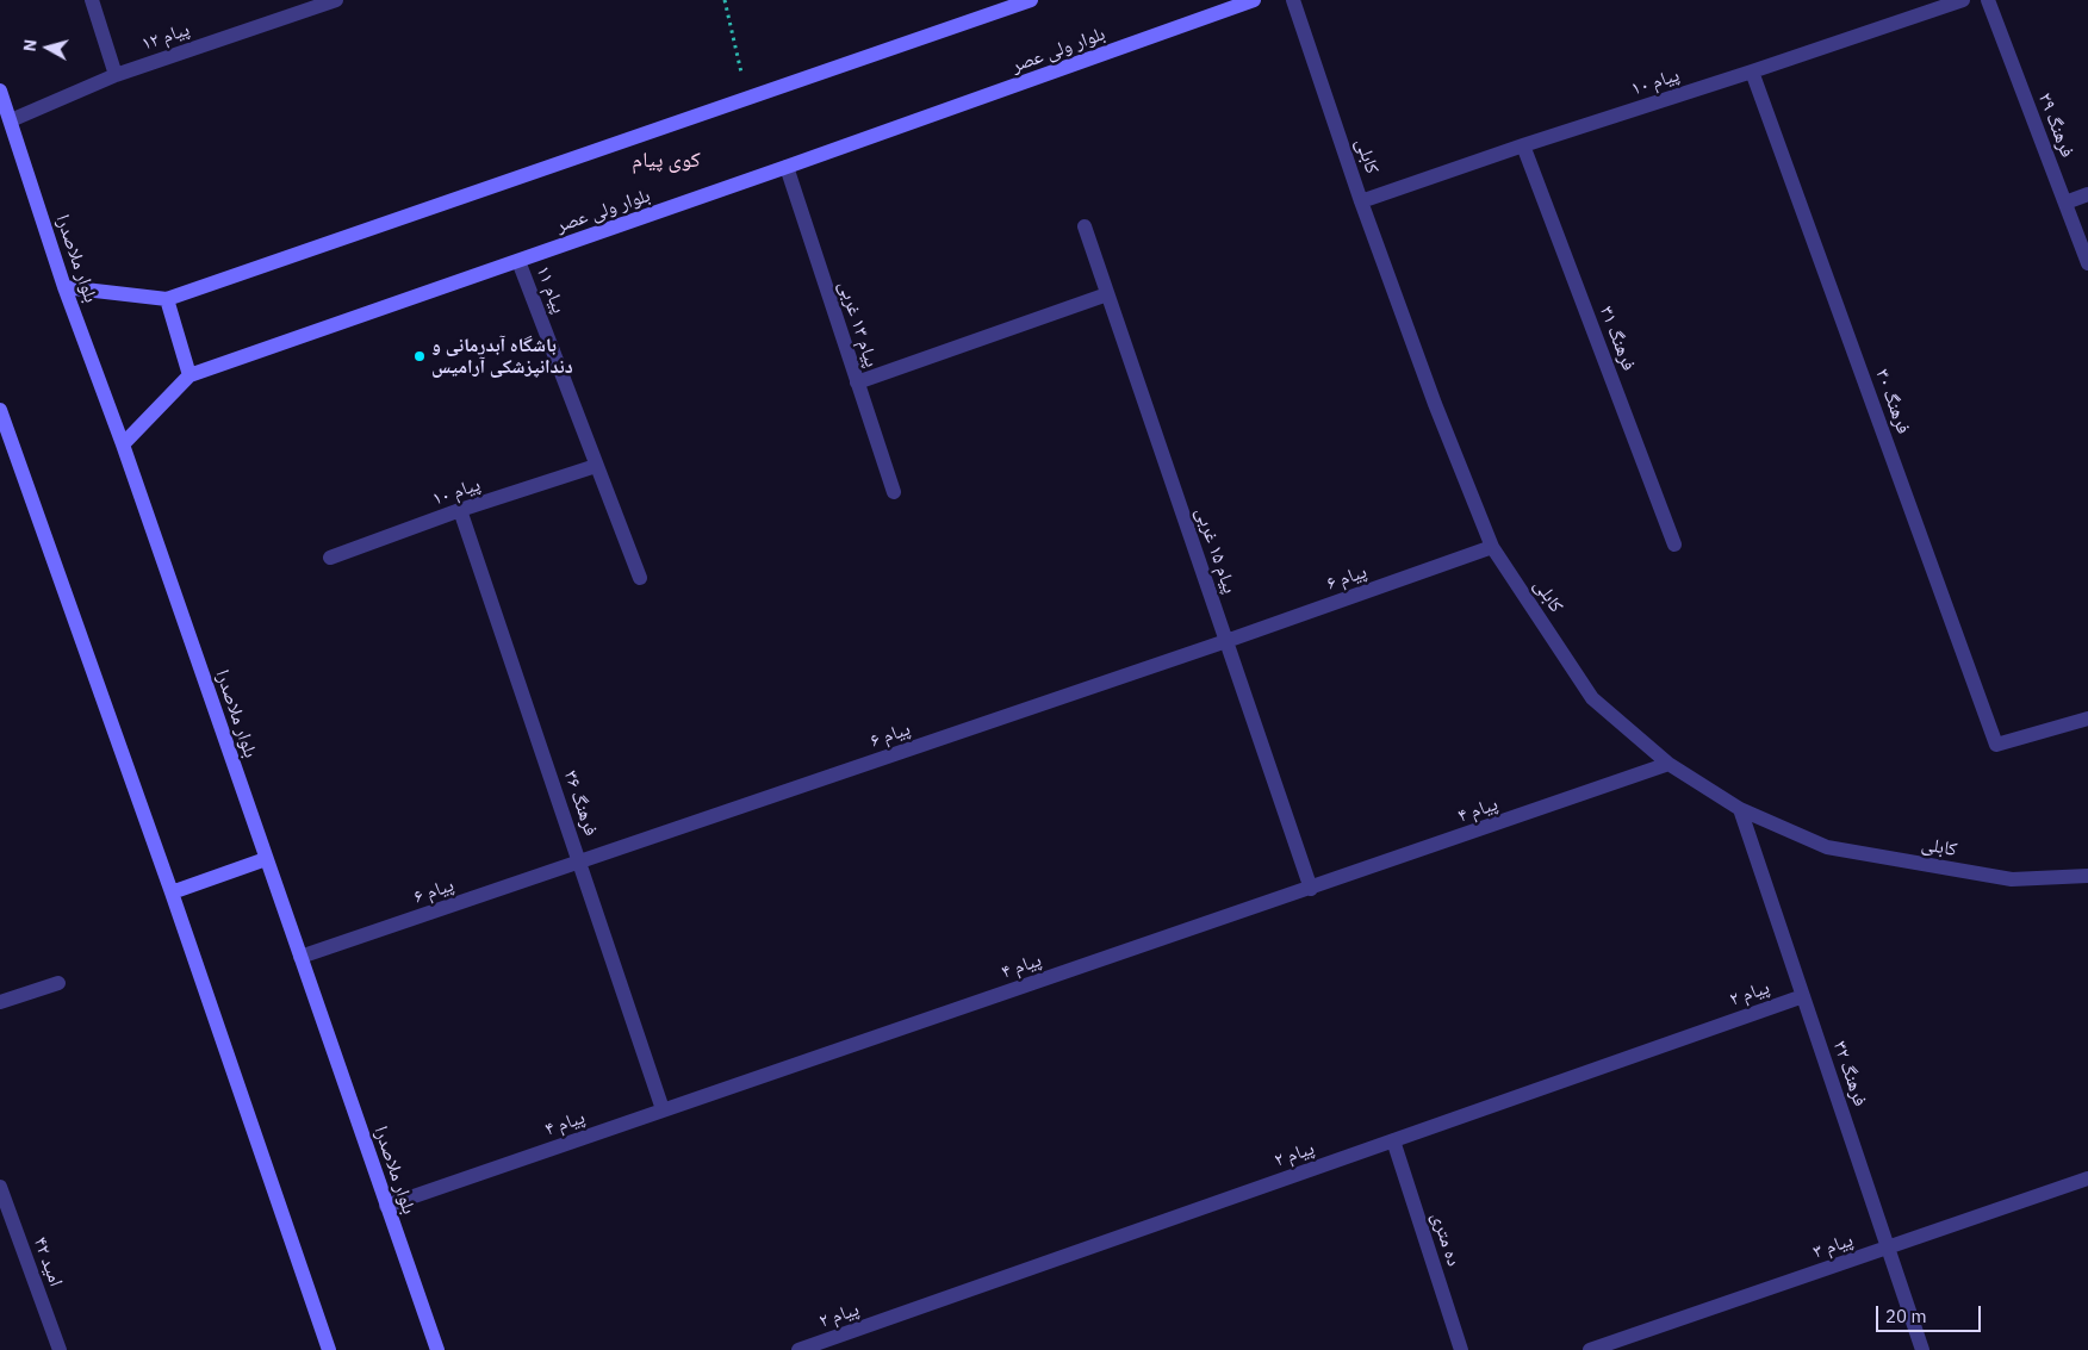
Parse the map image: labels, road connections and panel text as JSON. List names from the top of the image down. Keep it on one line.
{"streets":{"main road":["بلوار ولی عصر","بلوار ملاصدرا"],"street":["پیام ۱۲","پیام ۱۰","فرهنگ ۲۹","کابلی","پیام ۱۱","پیام ۱۳ غربی","فرهنگ ۳۱","فرهنگ ۳۰","پیام ۱۵ غربی","پیام ۶","فرهنگ ۳۶","پیام ۴","پیام ۲","فرهنگ ۳۲","ده متری","پیام ۳","امید ۴۲"]},"crossings":[["پیام ۱۲","بلوار ملاصدرا"],["بلوار ولی عصر","بلوار ملاصدرا"],["بلوار ولی عصر","پیام ۱۱"],["بلوار ولی عصر","پیام ۱۳ غربی"],["پیام ۱۰","کابلی"],["پیام ۱۰","پیام ۱۱"],["پیام ۱۰","فرهنگ ۳۱"],["پیام ۱۰","فرهنگ ۳۰"],["پیام ۱۰","فرهنگ ۳۶"],["کابلی","پیام ۶"],["کابلی","پیام ۴"],["کابلی","فرهنگ ۳۲"],["بلوار ملاصدرا","پیام ۶"],["بلوار ملاصدرا","پیام ۴"],["پیام ۱۵ غربی","پیام ۶"],["پیام ۱۵ غربی","پیام ۴"],["پیام ۶","فرهنگ ۳۶"],["فرهنگ ۳۶","پیام ۴"],["پیام ۲","فرهنگ ۳۲"],["پیام ۲","ده متری"],["فرهنگ ۳۲","پیام ۳"]],"districts":["کوی پیام"],"places":["باشگاه آبدرمانی و دندانپزشکی آرامیس"],"scale_bar":"20 m","north":"left"}
